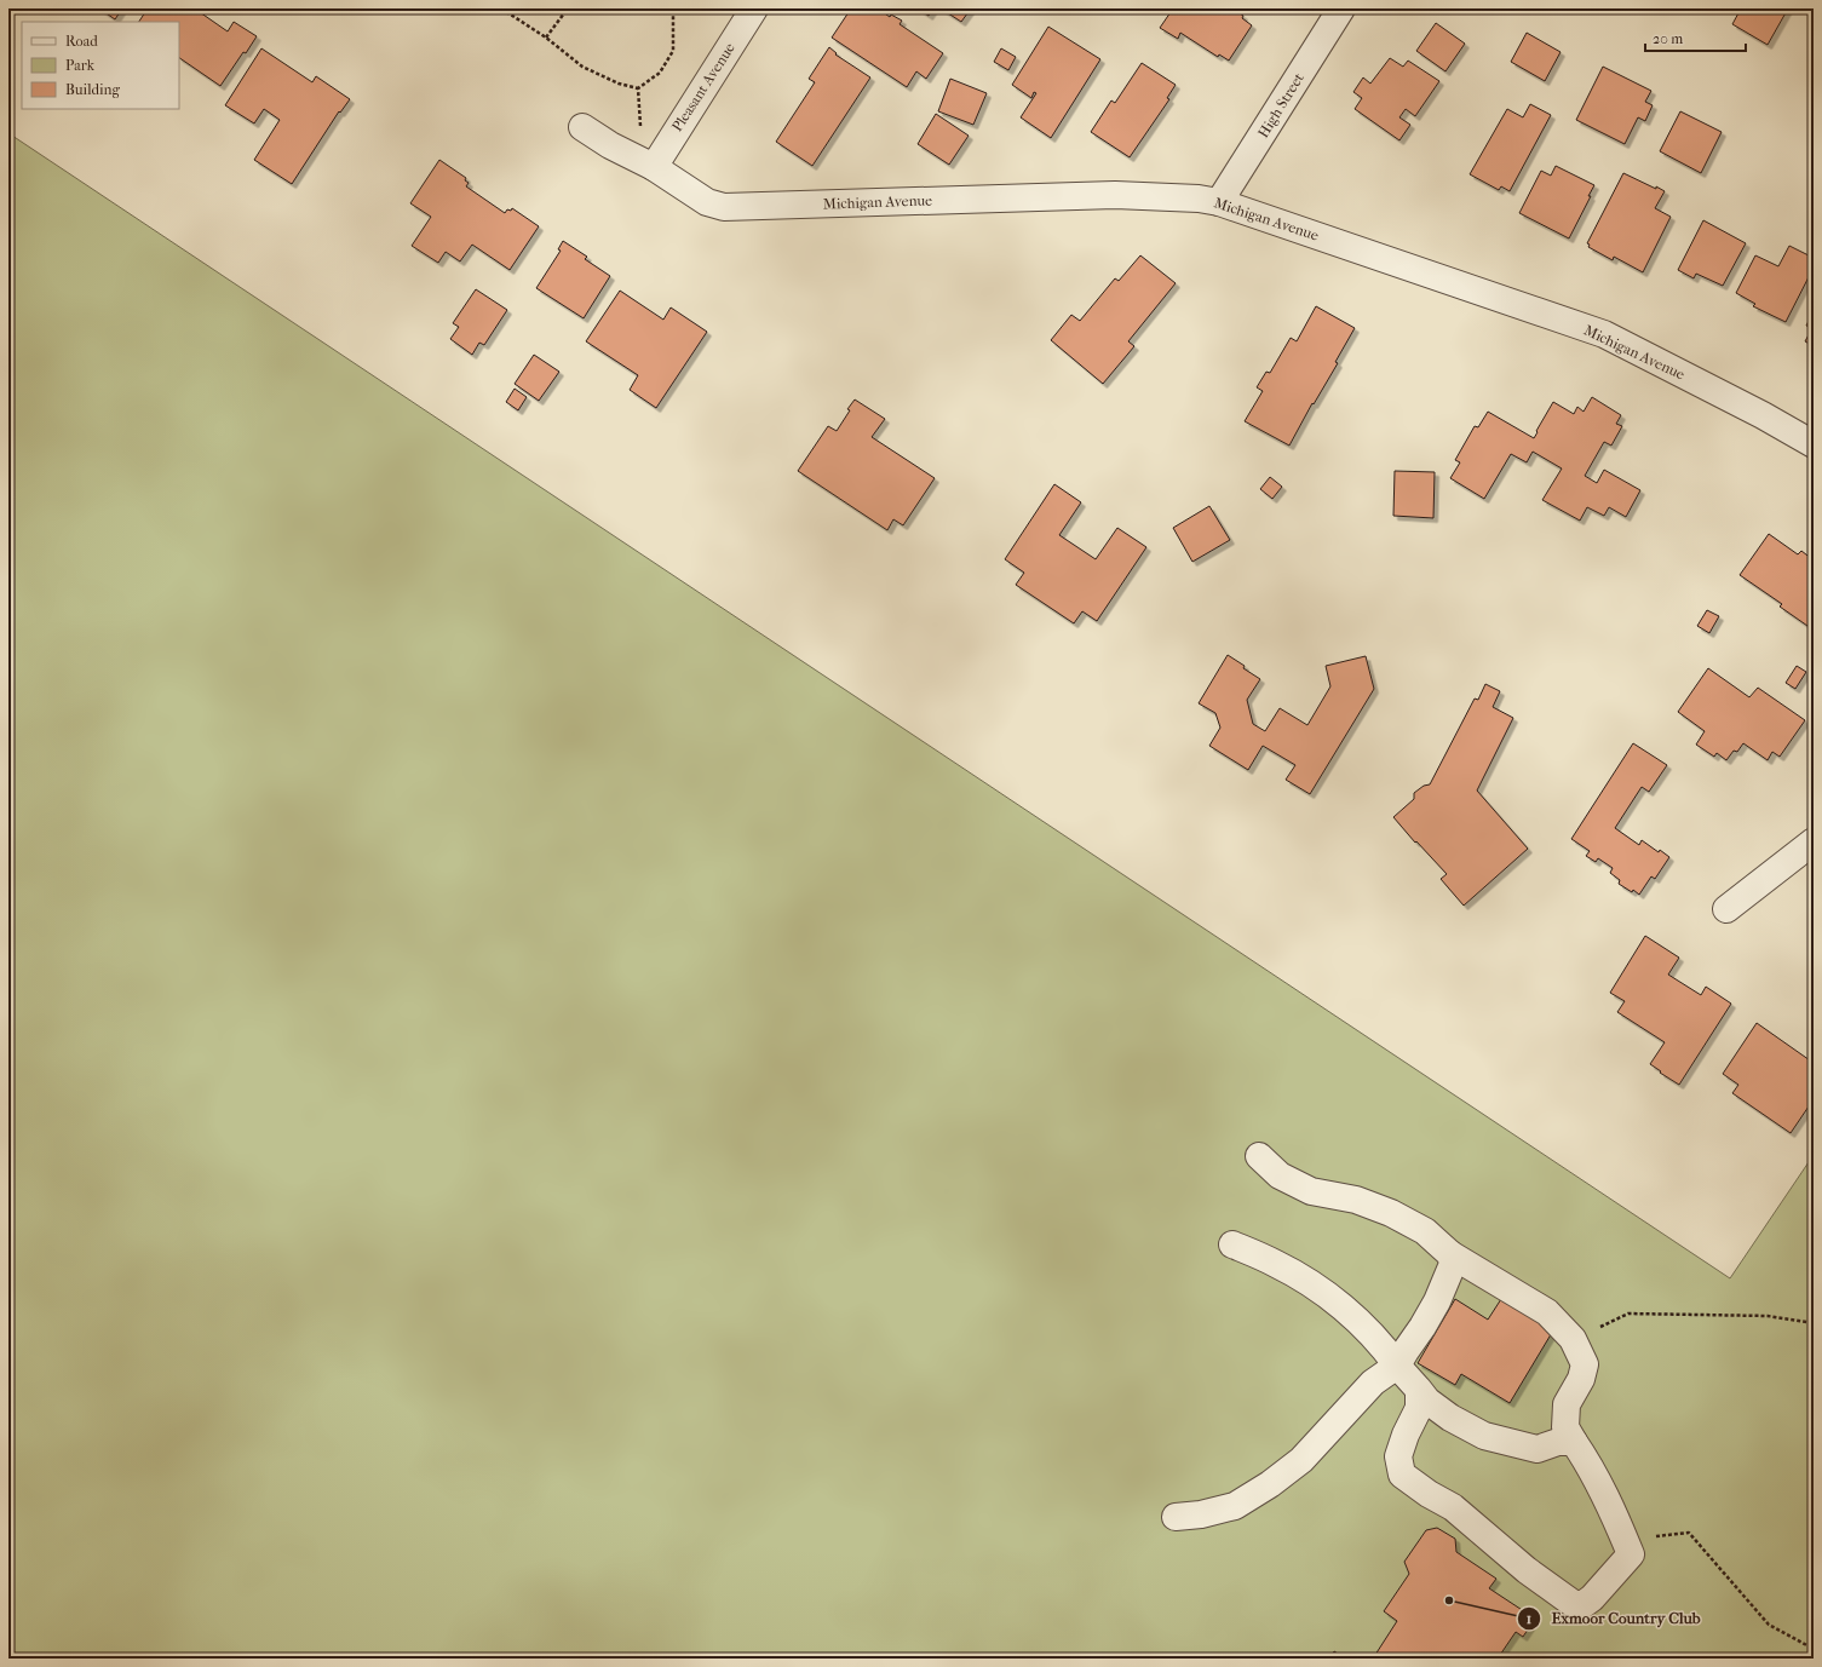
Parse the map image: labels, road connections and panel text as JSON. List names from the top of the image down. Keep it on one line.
{"streets":{"street":["Pleasant Avenue","High Street","Michigan Avenue"]},"crossings":[["Pleasant Avenue","Michigan Avenue"],["High Street","Michigan Avenue"]],"places":["Exmoor Country Club"],"legend":["Road","Park","Building"],"scale_bar":"20 m"}
